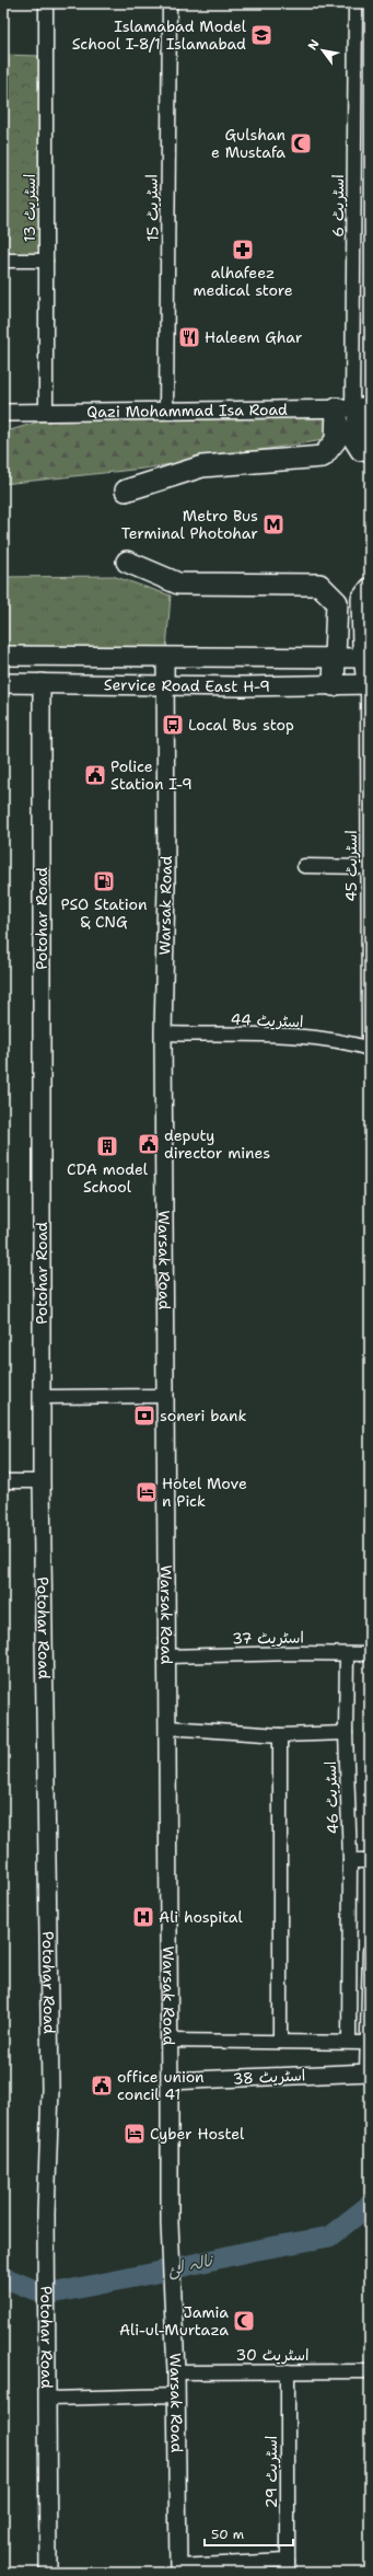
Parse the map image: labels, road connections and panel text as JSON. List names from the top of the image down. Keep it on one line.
{"streets":{"main road":["Service Road East H-9"],"street":["اسٹریٹ 6","اسٹریٹ 13","اسٹریٹ 15","Qazi Mohammad Isa Road","اسٹریٹ 45","Warsak Road","Potohar Road","اسٹریٹ 44","اسٹریٹ 37","اسٹریٹ 46","اسٹریٹ 38","اسٹریٹ 30","اسٹریٹ 29"]},"crossings":[["اسٹریٹ 6","Qazi Mohammad Isa Road"],["اسٹریٹ 13","Qazi Mohammad Isa Road"],["اسٹریٹ 15","Qazi Mohammad Isa Road"],["Service Road East H-9","اسٹریٹ 45"],["Service Road East H-9","Warsak Road"],["Service Road East H-9","Potohar Road"],["اسٹریٹ 45","اسٹریٹ 44"],["Warsak Road","اسٹریٹ 44"],["Warsak Road","اسٹریٹ 37"],["Warsak Road","اسٹریٹ 38"],["Warsak Road","اسٹریٹ 30"],["اسٹریٹ 37","اسٹریٹ 46"],["اسٹریٹ 30","اسٹریٹ 29"]],"water":["نالہ لئ"],"places":{"school or university":["Islamabad Model School I-8/1 Islamabad"],"mosque":["Gulshan e Mustafa","Jamia Ali-ul-Murtaza"],"pharmacy":["alhafeez medical store"],"restaurant":["Haleem Ghar"],"metro station":["Metro Bus Terminal Photohar"],"bus stop":["Local Bus stop"],"public building":["Police Station I-9","deputy director mines","office union concil 41"],"fuel station":["PSO Station & CNG"],"building":["CDA model School"],"bank":["soneri bank"],"hotel":["Hotel Move n Pick","Cyber Hostel"],"hospital":["Ali hospital"]},"scale_bar":"50 m","north":"top left"}
